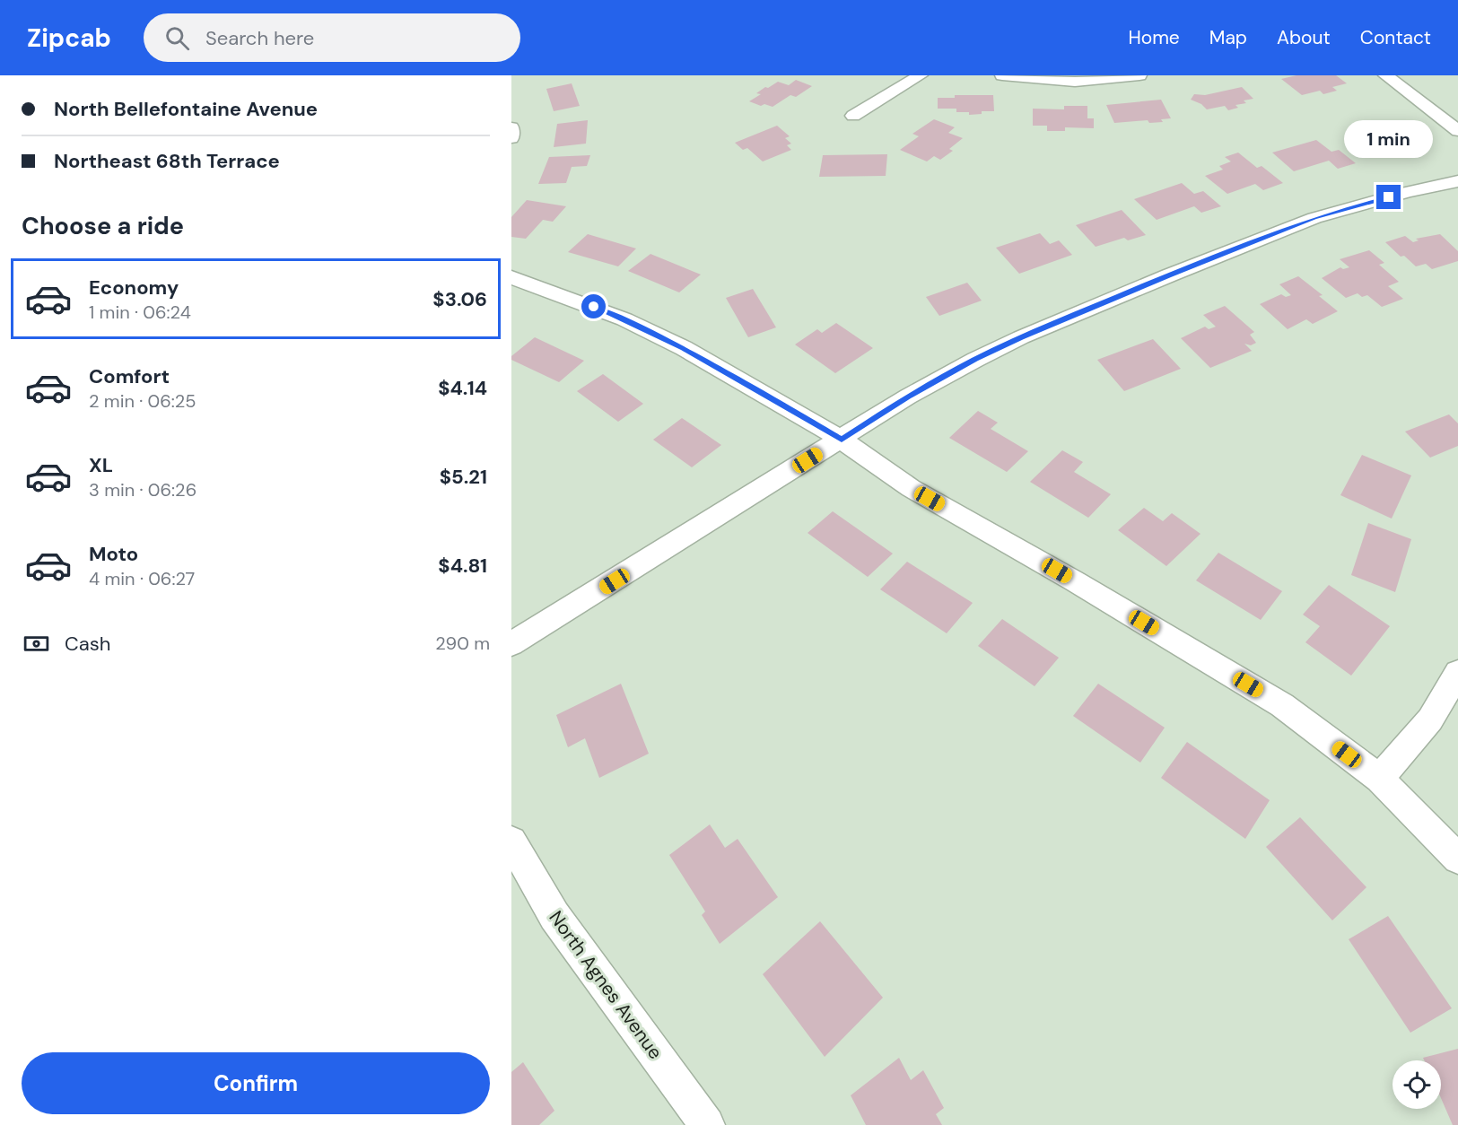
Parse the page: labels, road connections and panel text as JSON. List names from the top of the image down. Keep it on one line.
{"streets":{"street":["North Agnes Avenue"]},"page":{"header":"Zipcab","search":"Search here","nav":["Home","Map","About","Contact"],"banner":["North Bellefontaine Avenue","Northeast 68th Terrace"],"bubble":"1 min","heading":"Choose a ride","list":[{"name":"Economy","note":"1 min · 06:24","value":"$3.06"},{"name":"Comfort","note":"2 min · 06:25","value":"$4.14"},{"name":"XL","note":"3 min · 06:26","value":"$5.21"},{"name":"Moto","note":"4 min · 06:27","value":"$4.81"}],"pay":["Cash","290 m"],"buttons":"Confirm"}}
